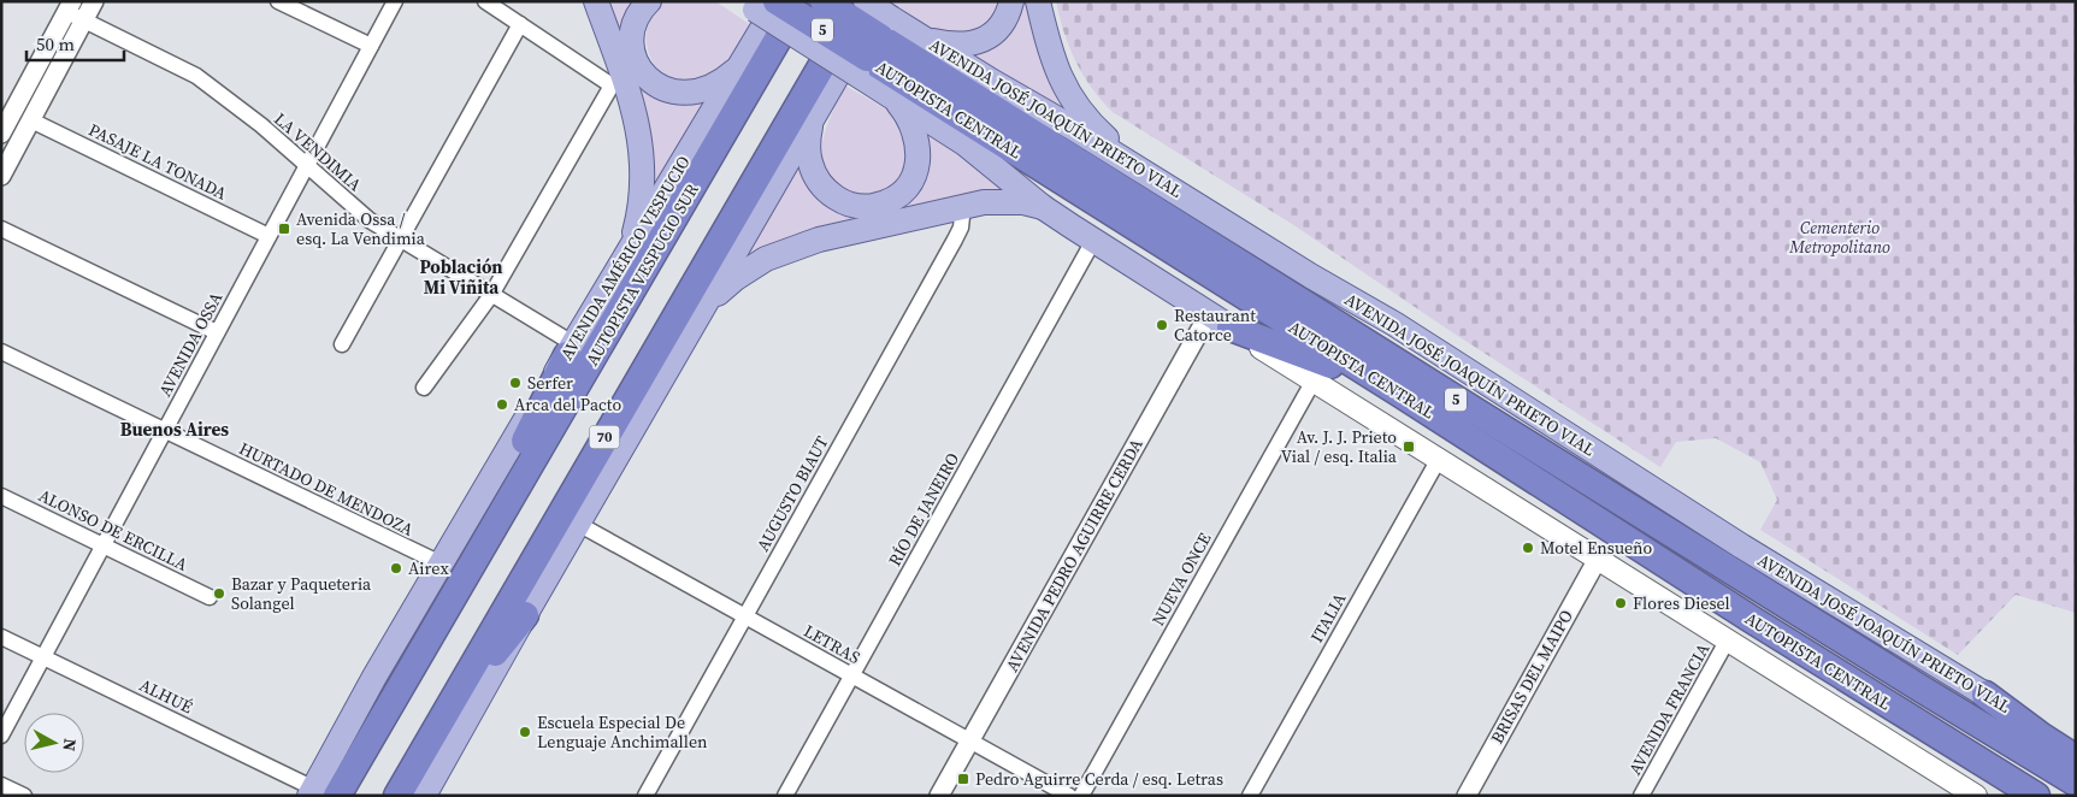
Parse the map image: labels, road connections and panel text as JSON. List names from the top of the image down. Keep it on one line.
{"streets":{"highway":["5","AUTOPISTA CENTRAL","AUTOPISTA VESPUCIO SUR","70"],"main road":["AVENIDA JOSÉ JOAQUÍN PRIETO VIAL","AVENIDA AMÉRICO VESPUCIO"],"street":["LA VENDIMIA","PASAJE LA TONADA","AVENIDA OSSA","HURTADO DE MENDOZA","AUGUSTO BIAUT","RÍO DE JANEIRO","ALONSO DE ERCILLA","AVENIDA PEDRO AGUIRRE CERDA","NUEVA ONCE","ITALIA","LETRAS","BRISAS DEL MAIPO","ALHUÉ","AVENIDA FRANCIA"]},"crossings":[["AUTOPISTA CENTRAL","AVENIDA JOSÉ JOAQUÍN PRIETO VIAL"],["AUTOPISTA CENTRAL","AVENIDA AMÉRICO VESPUCIO"],["AVENIDA JOSÉ JOAQUÍN PRIETO VIAL","AUGUSTO BIAUT"],["AVENIDA JOSÉ JOAQUÍN PRIETO VIAL","RÍO DE JANEIRO"],["AVENIDA JOSÉ JOAQUÍN PRIETO VIAL","AVENIDA PEDRO AGUIRRE CERDA"],["AVENIDA JOSÉ JOAQUÍN PRIETO VIAL","NUEVA ONCE"],["AVENIDA JOSÉ JOAQUÍN PRIETO VIAL","ITALIA"],["AVENIDA JOSÉ JOAQUÍN PRIETO VIAL","BRISAS DEL MAIPO"],["AVENIDA JOSÉ JOAQUÍN PRIETO VIAL","AVENIDA FRANCIA"],["LA VENDIMIA","AVENIDA AMÉRICO VESPUCIO"],["LA VENDIMIA","AVENIDA OSSA"],["PASAJE LA TONADA","AVENIDA OSSA"],["AVENIDA AMÉRICO VESPUCIO","AUTOPISTA VESPUCIO SUR"],["AVENIDA AMÉRICO VESPUCIO","HURTADO DE MENDOZA"],["AVENIDA AMÉRICO VESPUCIO","ALHUÉ"],["AUTOPISTA VESPUCIO SUR","ALHUÉ"],["AVENIDA OSSA","HURTADO DE MENDOZA"],["AVENIDA OSSA","ALONSO DE ERCILLA"],["AVENIDA OSSA","ALHUÉ"],["AUGUSTO BIAUT","LETRAS"],["RÍO DE JANEIRO","LETRAS"],["AVENIDA PEDRO AGUIRRE CERDA","LETRAS"]],"districts":["Población Mi Viñita","Buenos Aires"],"parks":["Cementerio Metropolitano"],"places":{"transit":["Avenida Ossa / esq. La Vendimia","Av. J. J. Prieto Vial / esq. Italia","Pedro Aguirre Cerda / esq. Letras"],"other":["Restaurant Catorce","Serfer","Arca del Pacto","Motel Ensueño","Airex","Bazar y Paqueteria Solangel","Flores Diesel","Escuela Especial De Lenguaje Anchimallen"]},"scale_bar":"50 m","north":"right"}
